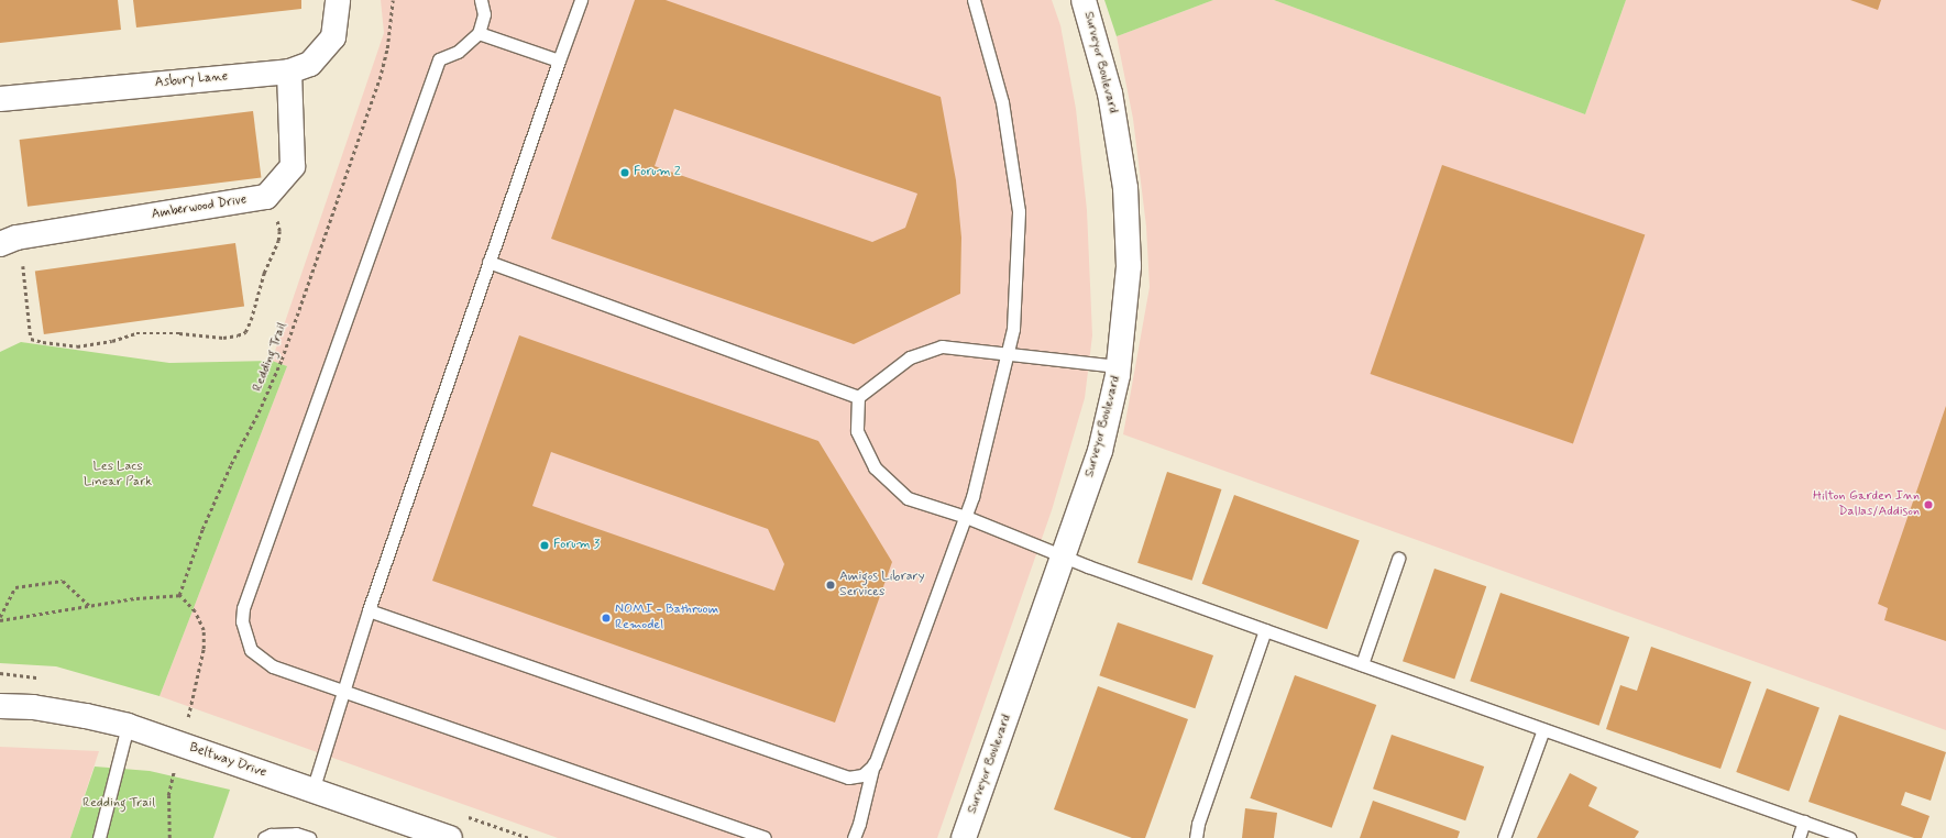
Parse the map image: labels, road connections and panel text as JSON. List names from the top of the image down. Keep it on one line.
{"streets":{"street":["Surveyor Boulevard","Asbury Lane","Amberwood Drive","Beltway Drive"],"path":["Redding Trail"]},"crossings":[["Asbury Lane","Amberwood Drive"]],"parks":["Les Lacs Linear Park","Redding Trail"],"places":["Forum 2","Hilton Garden Inn Dallas/Addison","Forum 3","Amigos Library Services","NOMI - Bathroom Remodel"]}
